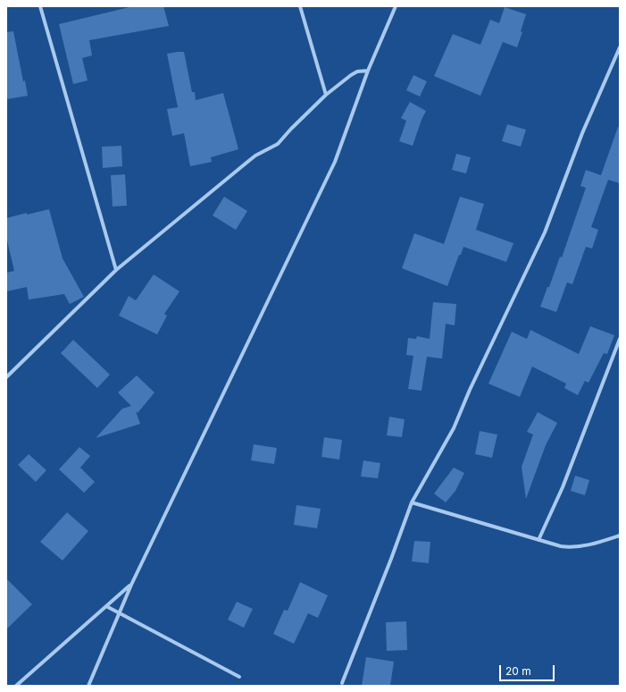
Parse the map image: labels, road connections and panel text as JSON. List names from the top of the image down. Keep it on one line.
{"scale_bar":"20 m"}
